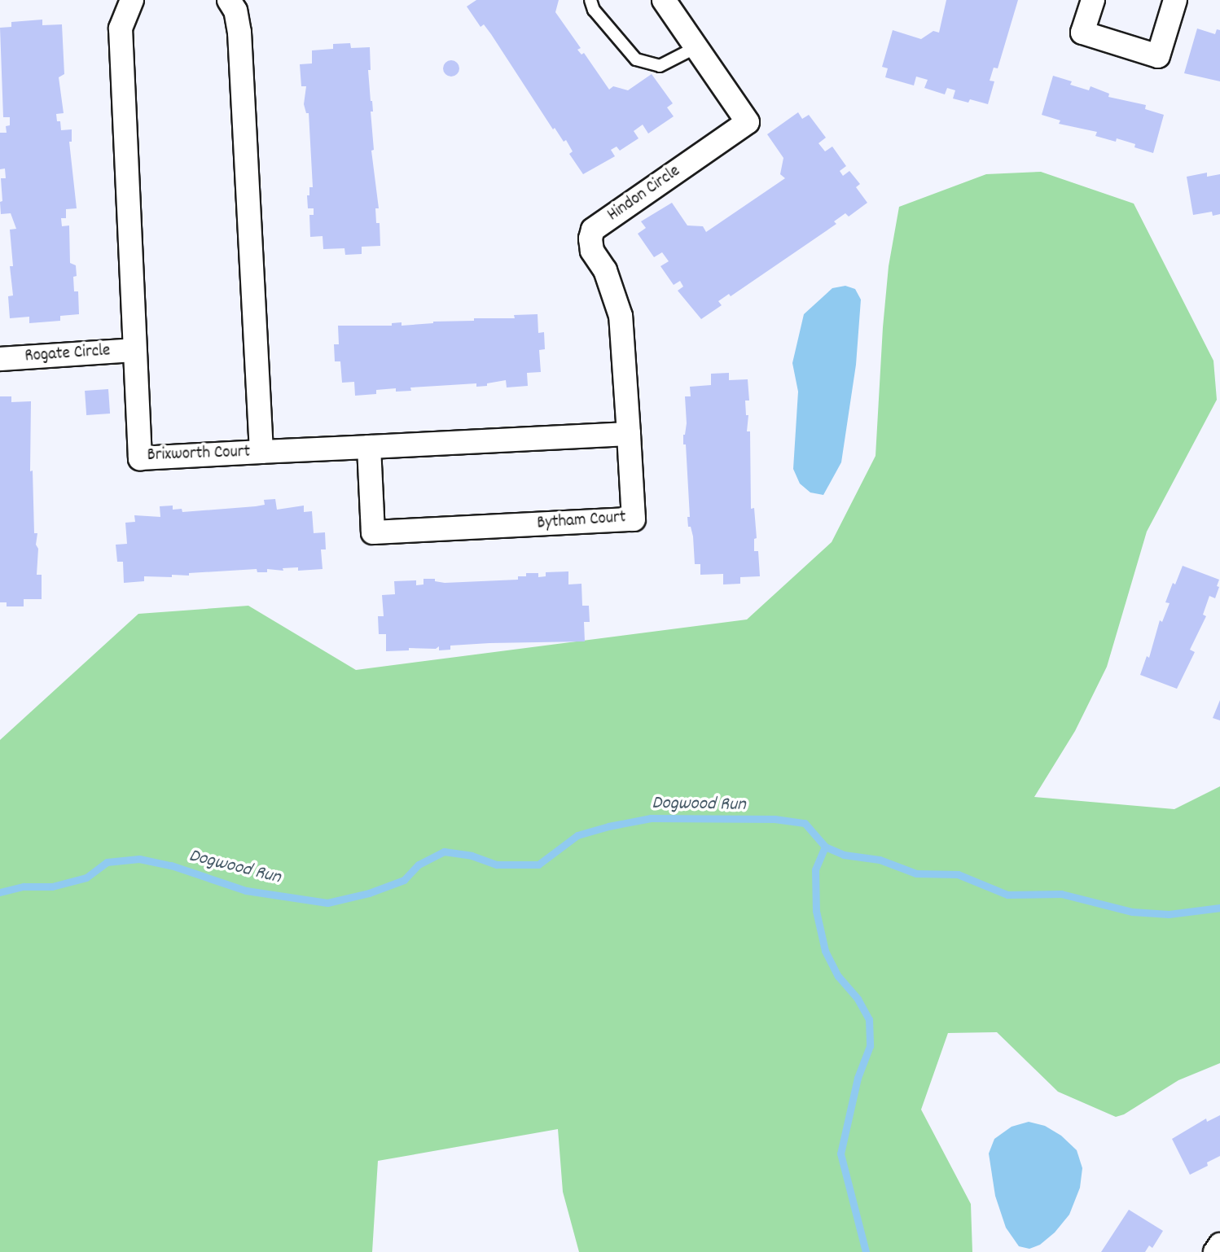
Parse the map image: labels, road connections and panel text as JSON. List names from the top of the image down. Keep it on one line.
{"streets":{"street":["Hindon Circle","Rogate Circle","Brixworth Court","Bytham Court"]},"crossings":[["Hindon Circle","Bytham Court"],["Rogate Circle","Brixworth Court"]],"water":["Dogwood Run"]}
